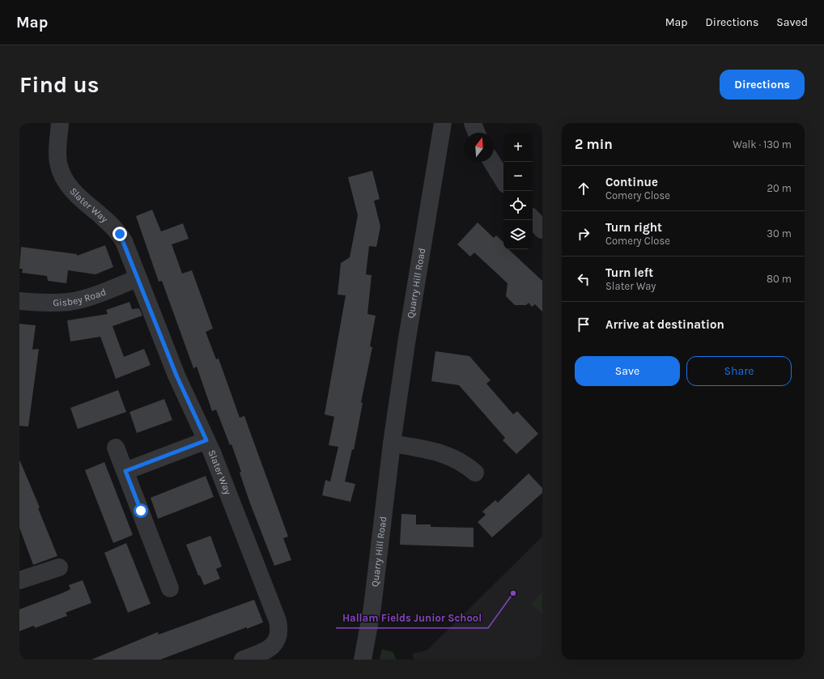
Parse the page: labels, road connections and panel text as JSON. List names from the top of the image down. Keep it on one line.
{"streets":{"street":["Slater Way","Quarry Hill Road","Gisbey Road"]},"crossings":[["Slater Way","Gisbey Road"]],"places":["Hallam Fields Junior School"],"north":"top","page":{"header":"Map","nav":["Map","Directions","Saved"],"buttons":["Directions",["Save","Share"]],"title":"Find us","heading":["2 min","Walk · 130 m"],"map_buttons":["+","−"],"list":[["Continue","Comery Close","20 m"],["Turn right","Comery Close","30 m"],["Turn left","Slater Way","80 m"],"Arrive at destination"]}}
